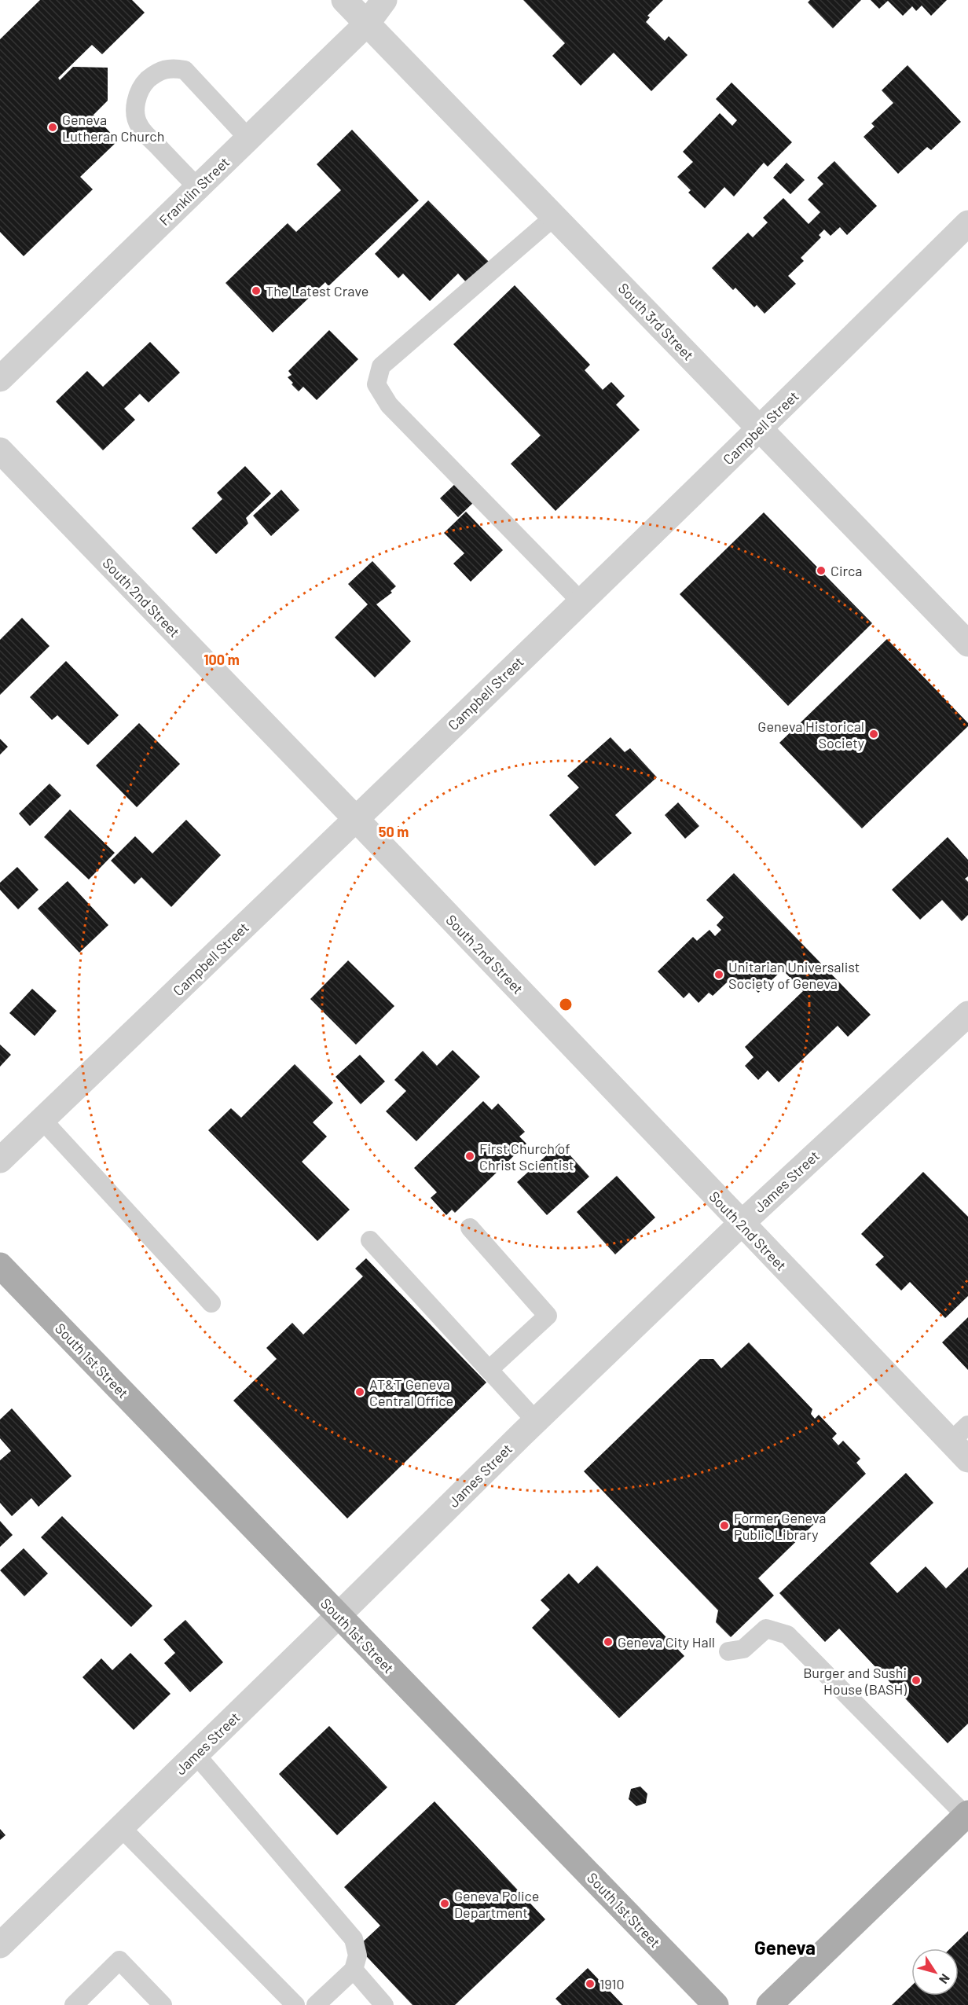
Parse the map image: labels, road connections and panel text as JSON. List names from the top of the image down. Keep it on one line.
{"streets":{"main road":["South 1st Street"],"street":["Franklin Street","South 3rd Street","Campbell Street","South 2nd Street","James Street"]},"crossings":[["Franklin Street","South 3rd Street"],["South 3rd Street","Campbell Street"],["Campbell Street","South 2nd Street"],["South 2nd Street","James Street"],["James Street","South 1st Street"]],"districts":["Geneva"],"places":["Geneva Lutheran Church","The Latest Crave","Circa","Geneva Historical Society","Unitarian Universalist Society of Geneva","First Church of Christ Scientist","AT&T Geneva Central Office","Former Geneva Public Library","Geneva City Hall","Burger and Sushi House (BASH)","Geneva Police Department","1910"],"north":"bottom right","rings":["100 m","50 m"]}
